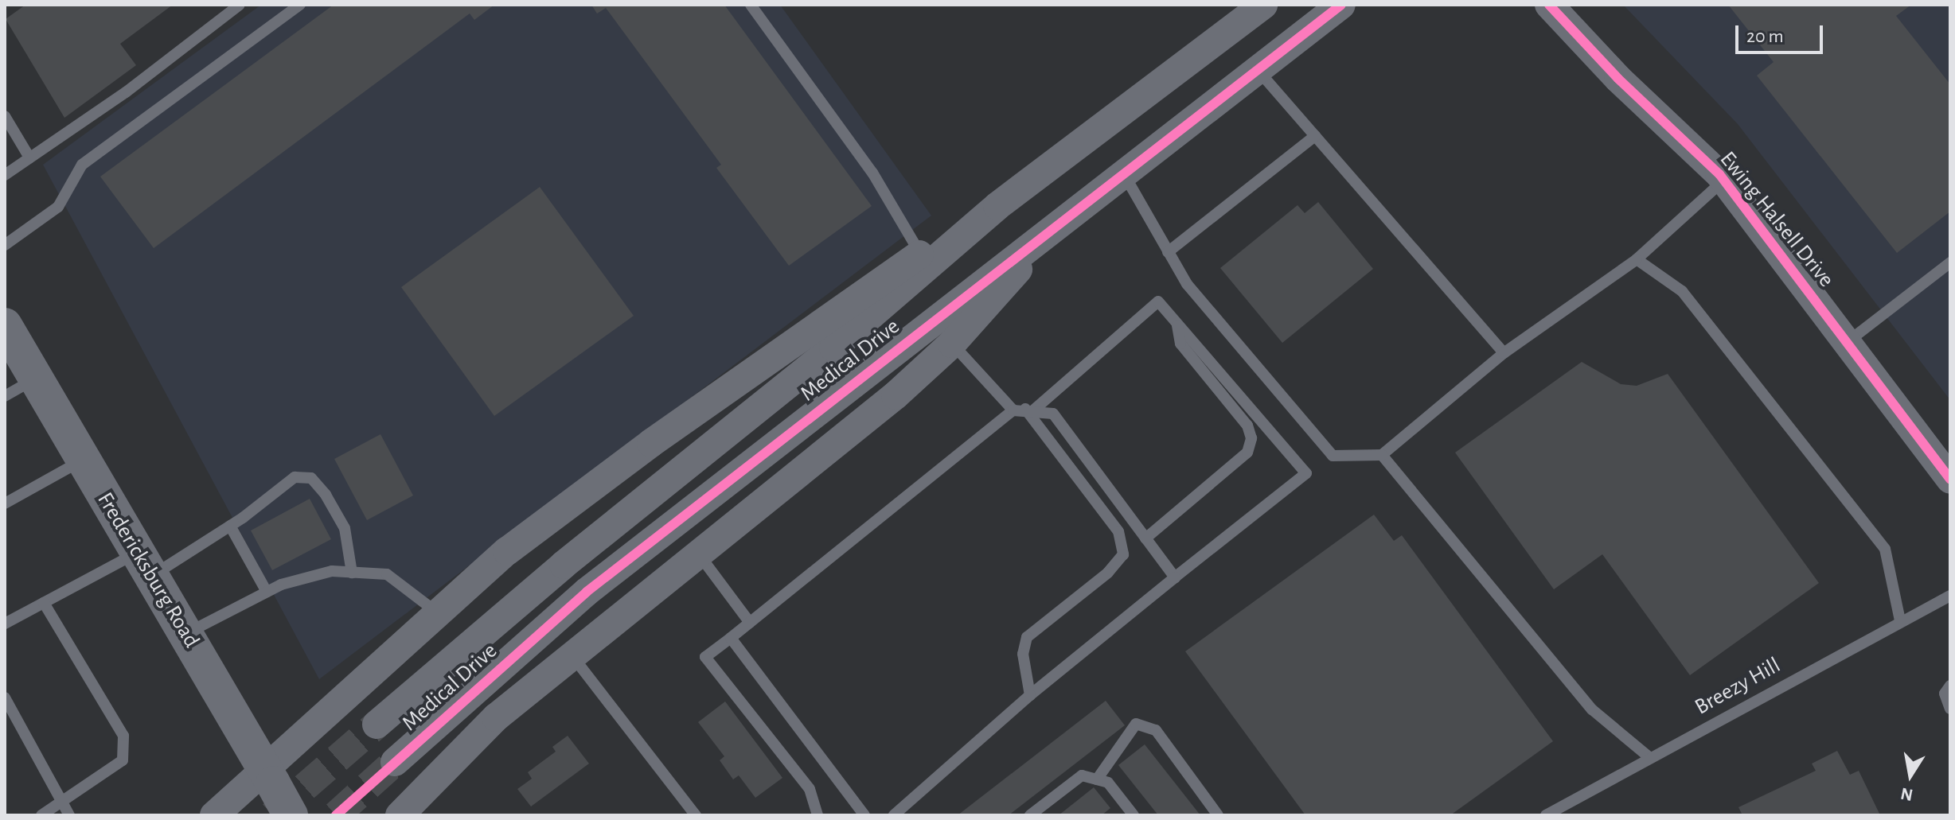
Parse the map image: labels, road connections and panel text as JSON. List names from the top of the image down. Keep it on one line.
{"streets":{"main road":["Fredericksburg Road"],"street":["Ewing Halsell Drive","Medical Drive"],"lane":["Breezy Hill"]},"scale_bar":"20 m","north":"bottom"}
